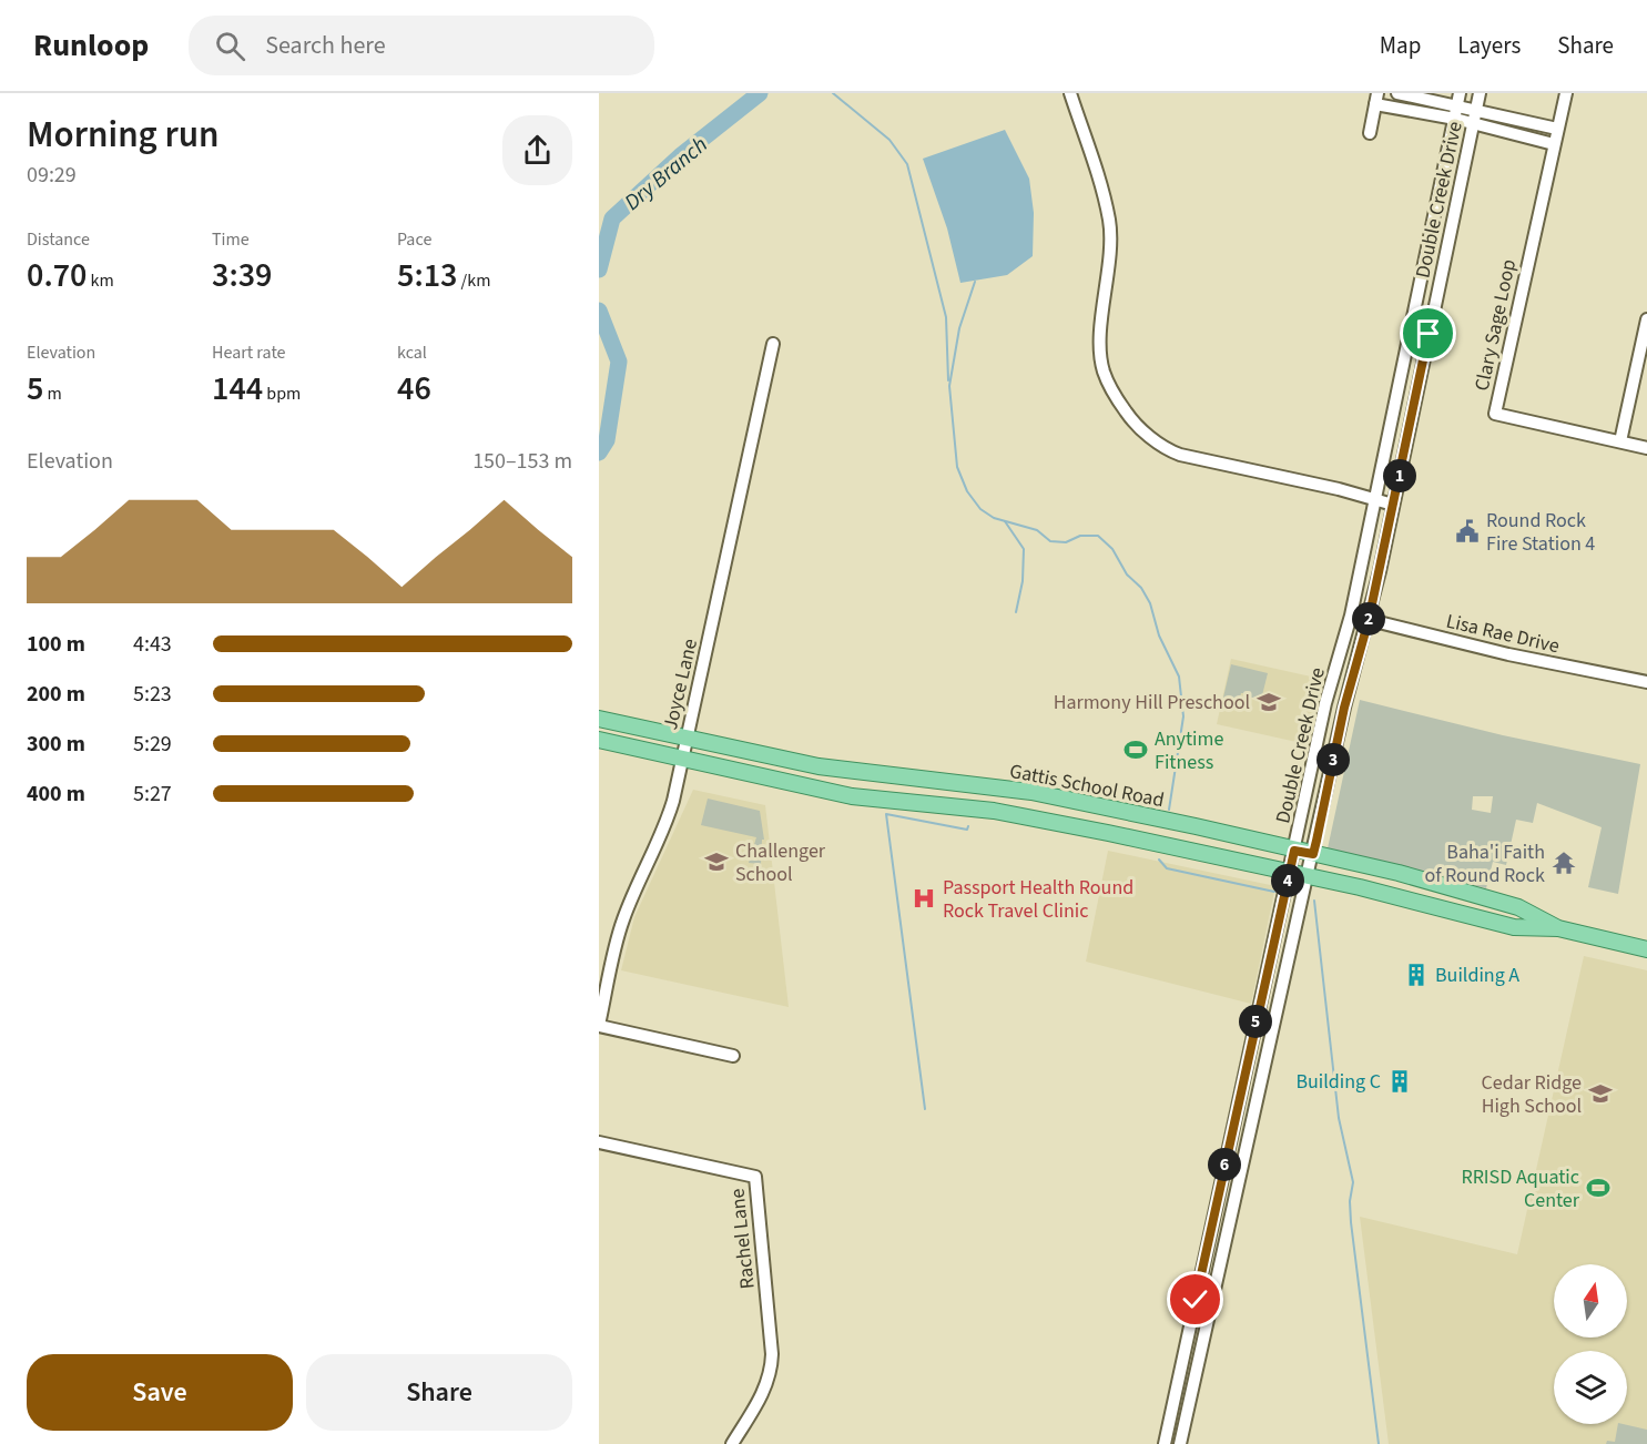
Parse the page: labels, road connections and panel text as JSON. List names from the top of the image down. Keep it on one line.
{"streets":{"main road":["Gattis School Road"],"street":["Double Creek Drive","Clary Sage Loop","Lisa Rae Drive","Joyce Lane","Rachel Lane"]},"crossings":[["Double Creek Drive","Lisa Rae Drive"],["Double Creek Drive","Gattis School Road"],["Joyce Lane","Gattis School Road"]],"water":["Dry Branch"],"places":{"public building":["Round Rock Fire Station 4"],"school or university":["Harmony Hill Preschool","Challenger School","Cedar Ridge High School"],"sports":["Anytime Fitness","RRISD Aquatic Center"],"temple":["Baha'i Faith of Round Rock"],"hospital":["Passport Health Round Rock Travel Clinic"],"building":["Building A","Building C"]},"north":"top","page":{"header":"Runloop","search":"Search here","nav":["Map","Layers","Share"],"heading":["Morning run","09:29"],"stats":[["Distance","0.70 km"],["Time","3:39"],["Pace","5:13 /km"],["Elevation","5 m"],["Heart rate","144 bpm"],["kcal","46"]],"chart":["Elevation","150–153 m"],"pins":["1","2","3","4","5","6"],"list":[{"name":"100 m","note":"4:43"},{"name":"200 m","note":"5:23"},{"name":"300 m","note":"5:29"},{"name":"400 m","note":"5:27"}],"buttons":["Save","Share"]}}
